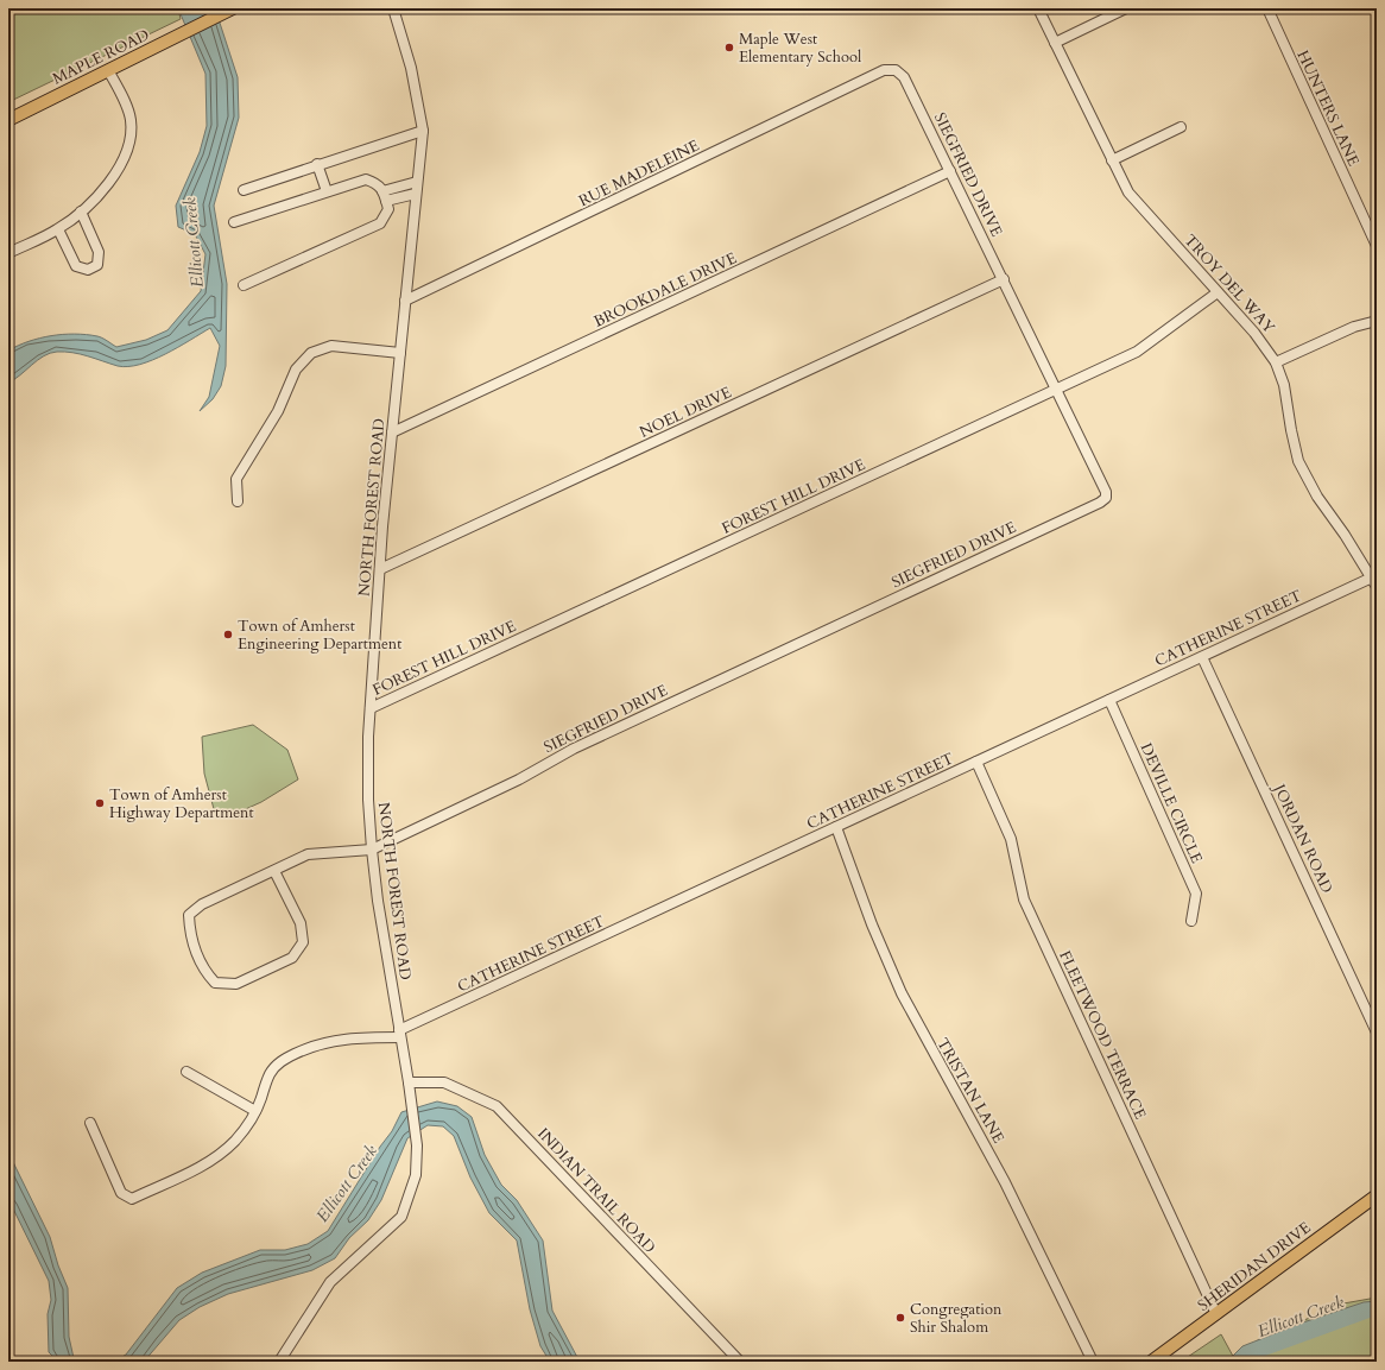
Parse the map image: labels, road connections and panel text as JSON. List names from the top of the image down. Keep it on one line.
{"streets":{"main road":["MAPLE ROAD","SHERIDAN DRIVE"],"street":["HUNTERS LANE","RUE MADELEINE","SIEGFRIED DRIVE","TROY DEL WAY","BROOKDALE DRIVE","NOEL DRIVE","FOREST HILL DRIVE","NORTH FOREST ROAD","CATHERINE STREET","DEVILLE CIRCLE","JORDAN ROAD","FLEETWOOD TERRACE","TRISTAN LANE","INDIAN TRAIL ROAD"]},"crossings":[["RUE MADELEINE","SIEGFRIED DRIVE"],["RUE MADELEINE","NORTH FOREST ROAD"],["SIEGFRIED DRIVE","BROOKDALE DRIVE"],["SIEGFRIED DRIVE","NOEL DRIVE"],["SIEGFRIED DRIVE","FOREST HILL DRIVE"],["SIEGFRIED DRIVE","NORTH FOREST ROAD"],["TROY DEL WAY","FOREST HILL DRIVE"],["TROY DEL WAY","CATHERINE STREET"],["BROOKDALE DRIVE","NORTH FOREST ROAD"],["NOEL DRIVE","NORTH FOREST ROAD"],["FOREST HILL DRIVE","NORTH FOREST ROAD"],["NORTH FOREST ROAD","CATHERINE STREET"],["NORTH FOREST ROAD","INDIAN TRAIL ROAD"],["CATHERINE STREET","DEVILLE CIRCLE"],["CATHERINE STREET","JORDAN ROAD"],["CATHERINE STREET","FLEETWOOD TERRACE"],["CATHERINE STREET","TRISTAN LANE"],["FLEETWOOD TERRACE","SHERIDAN DRIVE"]],"water":["Ellicott Creek"],"places":["Maple West Elementary School","Town of Amherst Engineering Department","Town of Amherst Highway Department","Congregation Shir Shalom"]}
